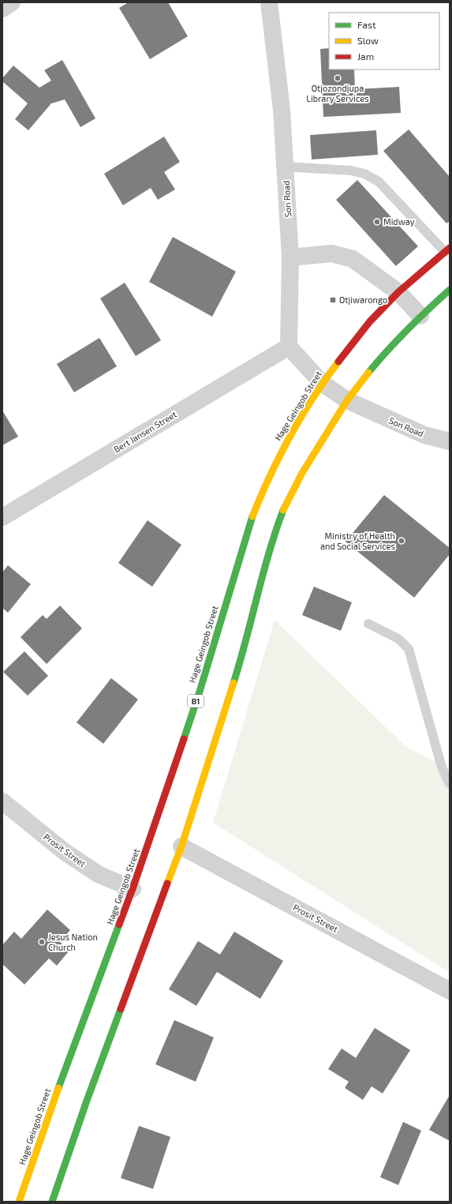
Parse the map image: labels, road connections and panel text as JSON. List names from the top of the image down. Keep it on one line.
{"streets":{"highway":["Hage Geingob Street","B1"],"street":["Son Road","Bert Jansen Street","Prosit Street"]},"crossings":[["Son Road","Hage Geingob Street"],["Son Road","Bert Jansen Street"],["Hage Geingob Street","Prosit Street"]],"places":{"other":["Otjozondjupa Library Services","Midway","Ministry of Health and Social Services","Jesus Nation Church"],"transit":["Otjiwarongo"]},"legend":["Fast","Slow","Jam"]}
